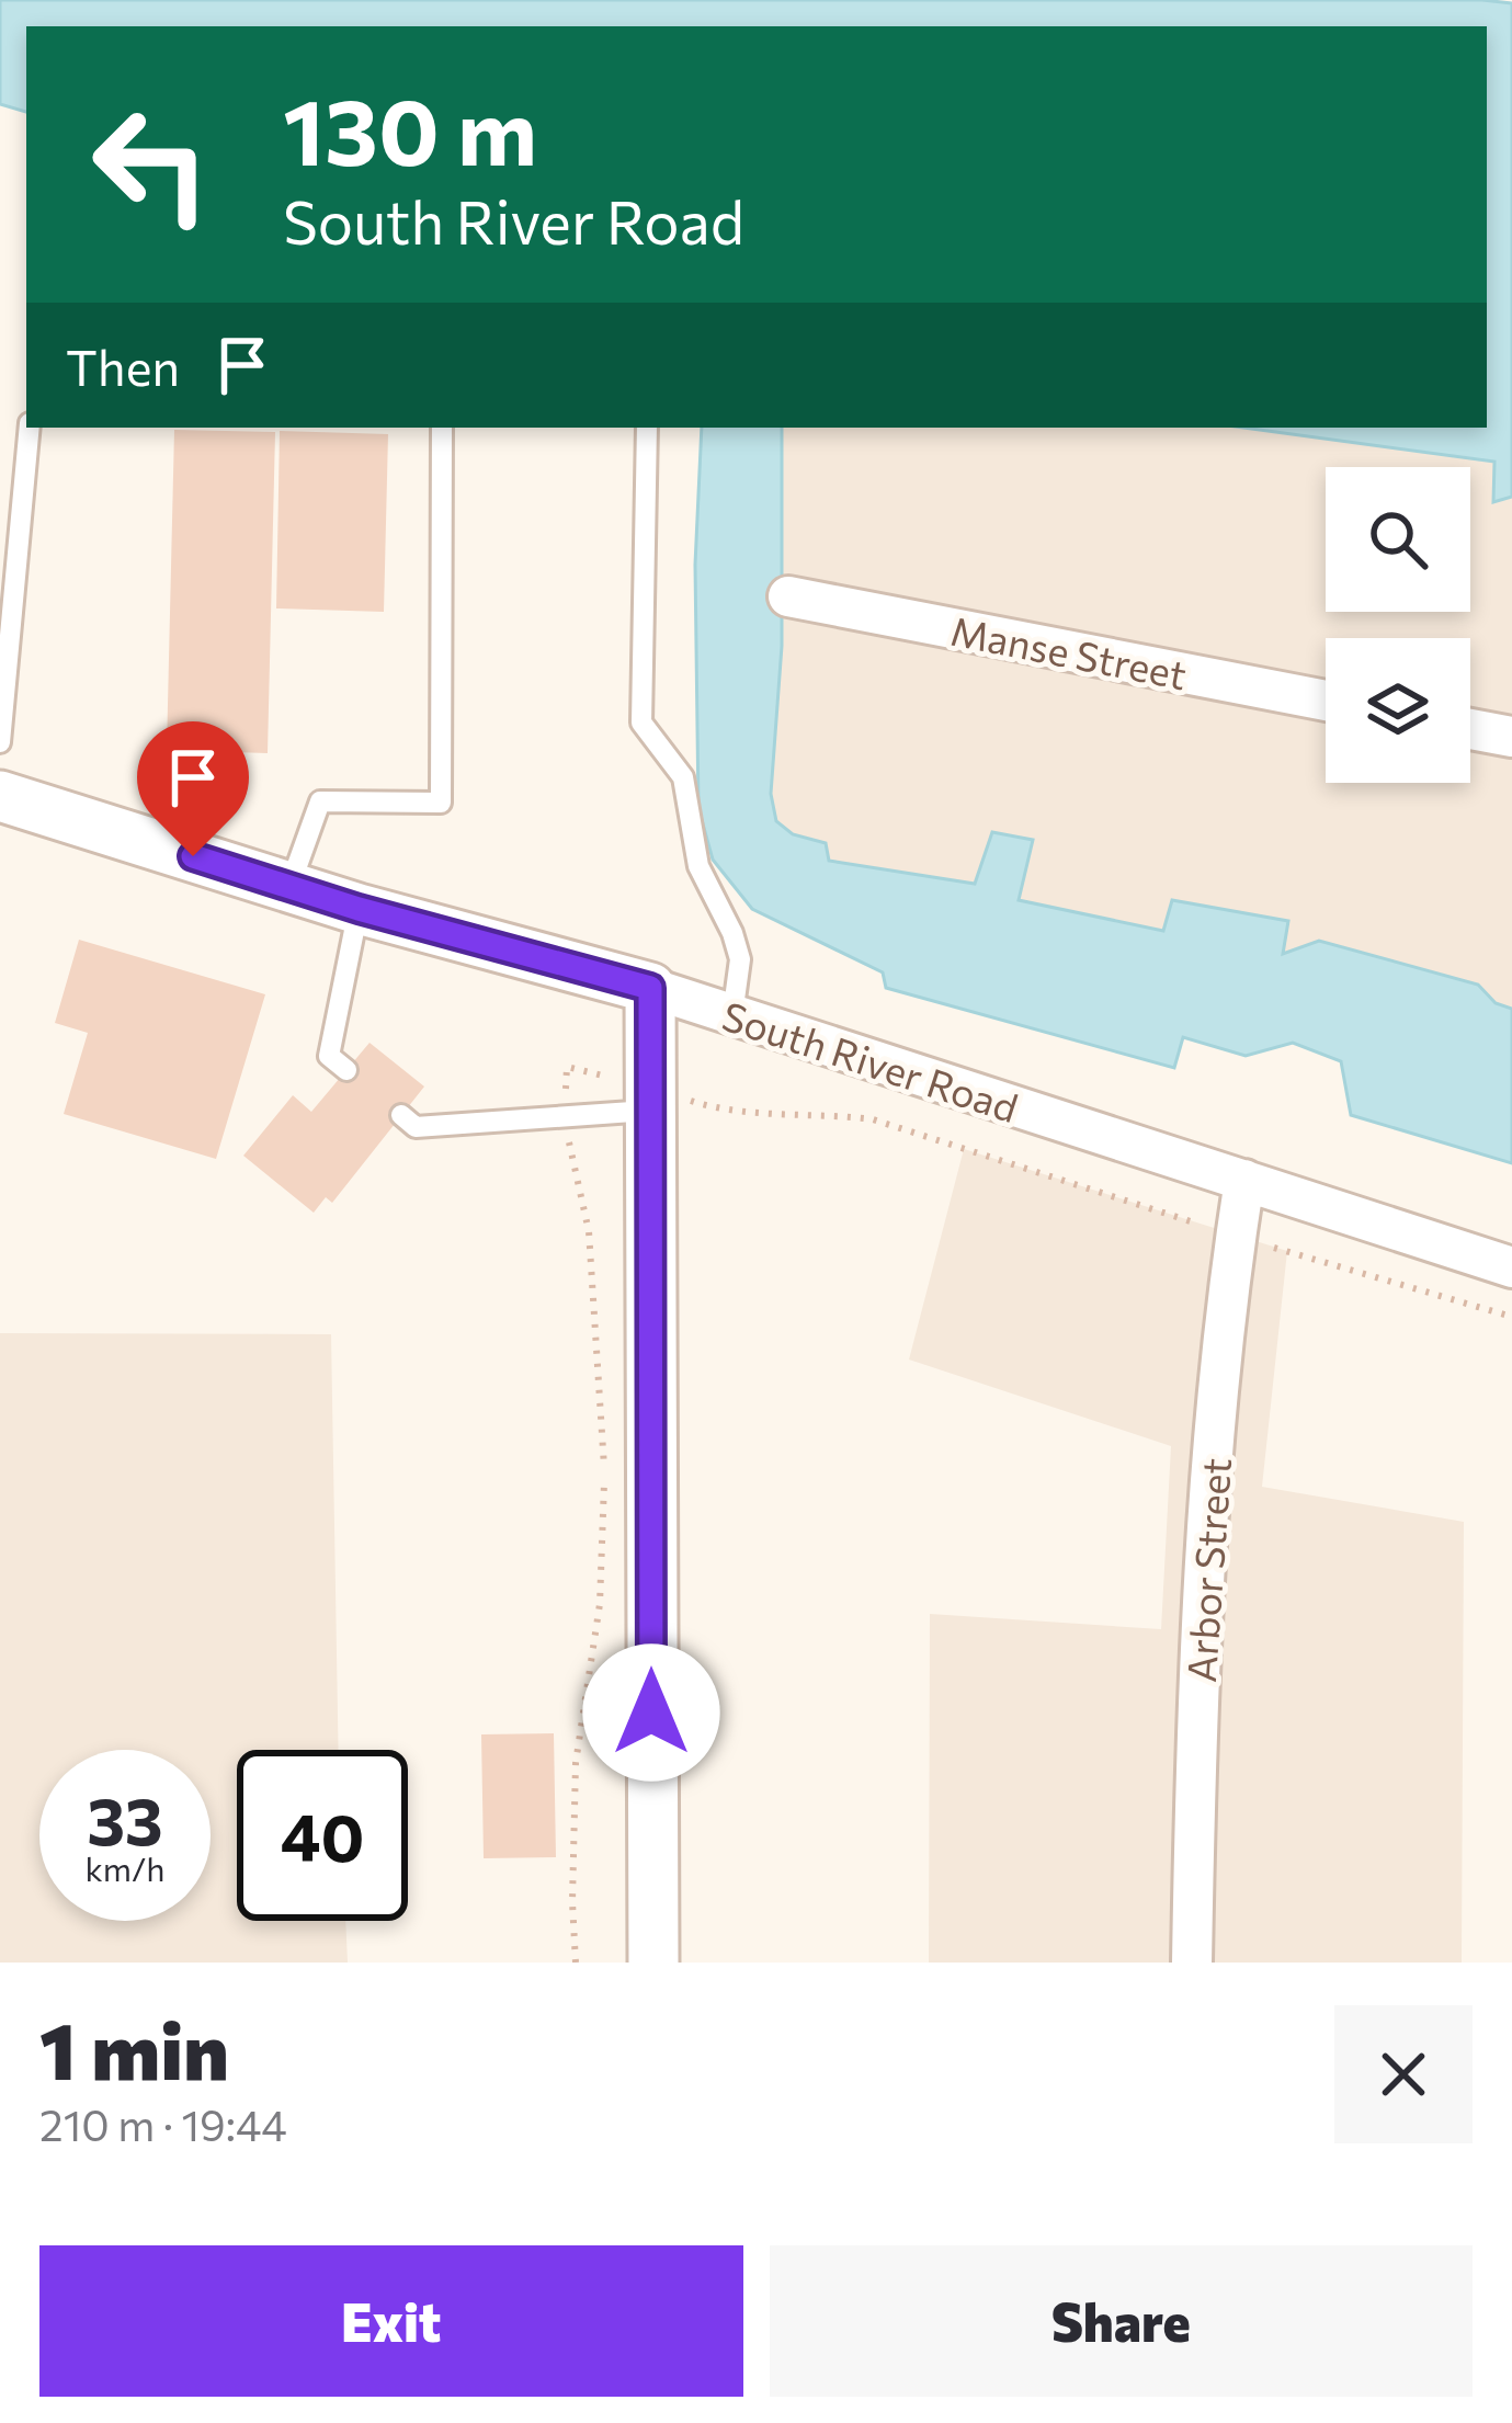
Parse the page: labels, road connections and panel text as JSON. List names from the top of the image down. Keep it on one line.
{"streets":{"street":["Manse Street","South River Road","Arbor Street"]},"crossings":[["South River Road","Arbor Street"]],"page":{"turn":["130 m","South River Road"],"then":"Then","speed":"33 km/h","limit":"40","heading":["1 min","210 m · 19:44"],"buttons":["Exit","Share"]}}
